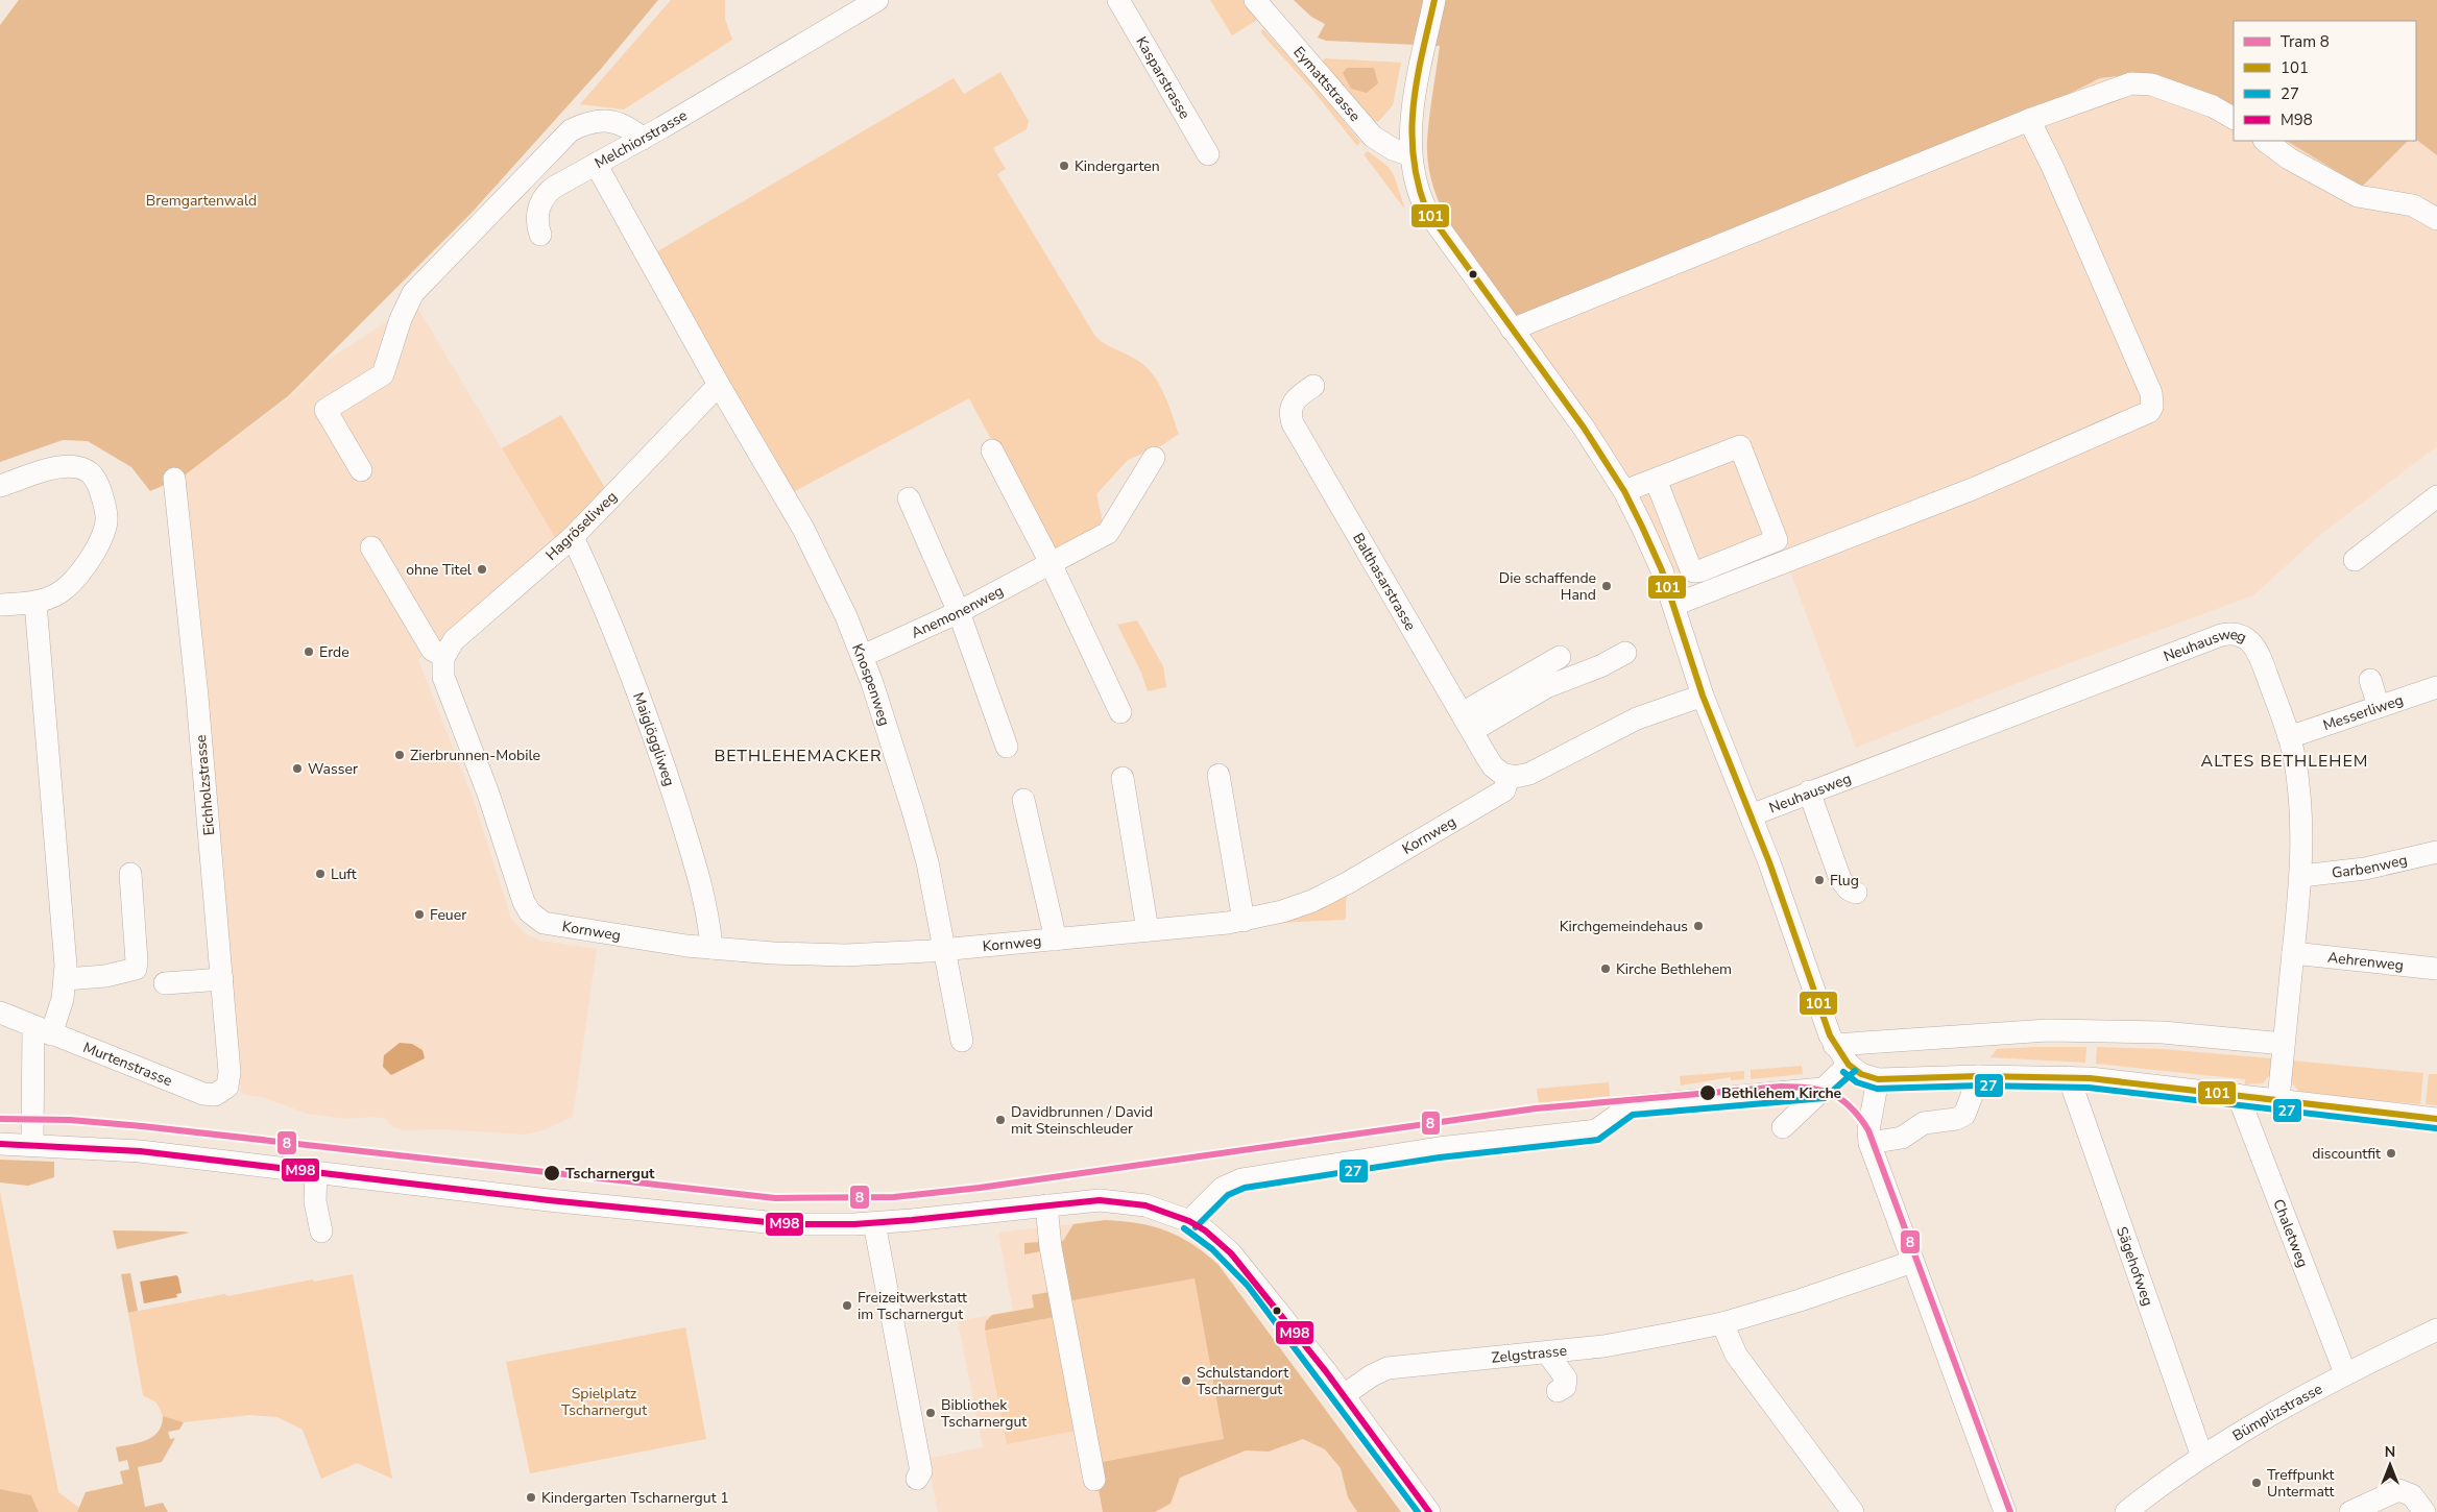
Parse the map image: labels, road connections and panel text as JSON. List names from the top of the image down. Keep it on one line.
{"streets":{"street":["Kasparstrasse","Eymattstrasse","Melchiorstrasse","Hagröseliweg","Balthasarstrasse","Anemonenweg","Neuhausweg","Knospenweg","Messerliweg","Maiglöggliweg","Eichholzstrasse","Kornweg","Garbenweg","Aehrenweg","Murtenstrasse","Chaletweg","Sägehofweg","Zelgstrasse","Bümplizstrasse"]},"crossings":[["Melchiorstrasse","Hagröseliweg"],["Melchiorstrasse","Knospenweg"],["Hagröseliweg","Knospenweg"],["Hagröseliweg","Maiglöggliweg"],["Hagröseliweg","Kornweg"],["Balthasarstrasse","Kornweg"],["Anemonenweg","Knospenweg"],["Neuhausweg","Messerliweg"],["Neuhausweg","Garbenweg"],["Neuhausweg","Aehrenweg"],["Knospenweg","Kornweg"],["Maiglöggliweg","Kornweg"],["Eichholzstrasse","Murtenstrasse"],["Chaletweg","Bümplizstrasse"],["Sägehofweg","Bümplizstrasse"]],"districts":["BETHLEHEMACKER","ALTES BETHLEHEM"],"parks":["Bremgartenwald","Spielplatz Tscharnergut"],"places":["Kindergarten","ohne Titel","Die schaffende Hand","Erde","Zierbrunnen-Mobile","Wasser","Luft","Flug","Feuer","Kirchgemeindehaus","Kirche Bethlehem","Bethlehem Kirche","Davidbrunnen / David mit Steinschleuder","discountfit","Tscharnergut","Freizeitwerkstatt im Tscharnergut","Schulstandort Tscharnergut","Bibliothek Tscharnergut","Treffpunkt Untermatt","Kindergarten Tscharnergut 1"],"lines":["transit line 101","transit line 27","tram line 8","transit line M98"],"legend":["Tram 8","101","27","M98"],"north":"top"}
